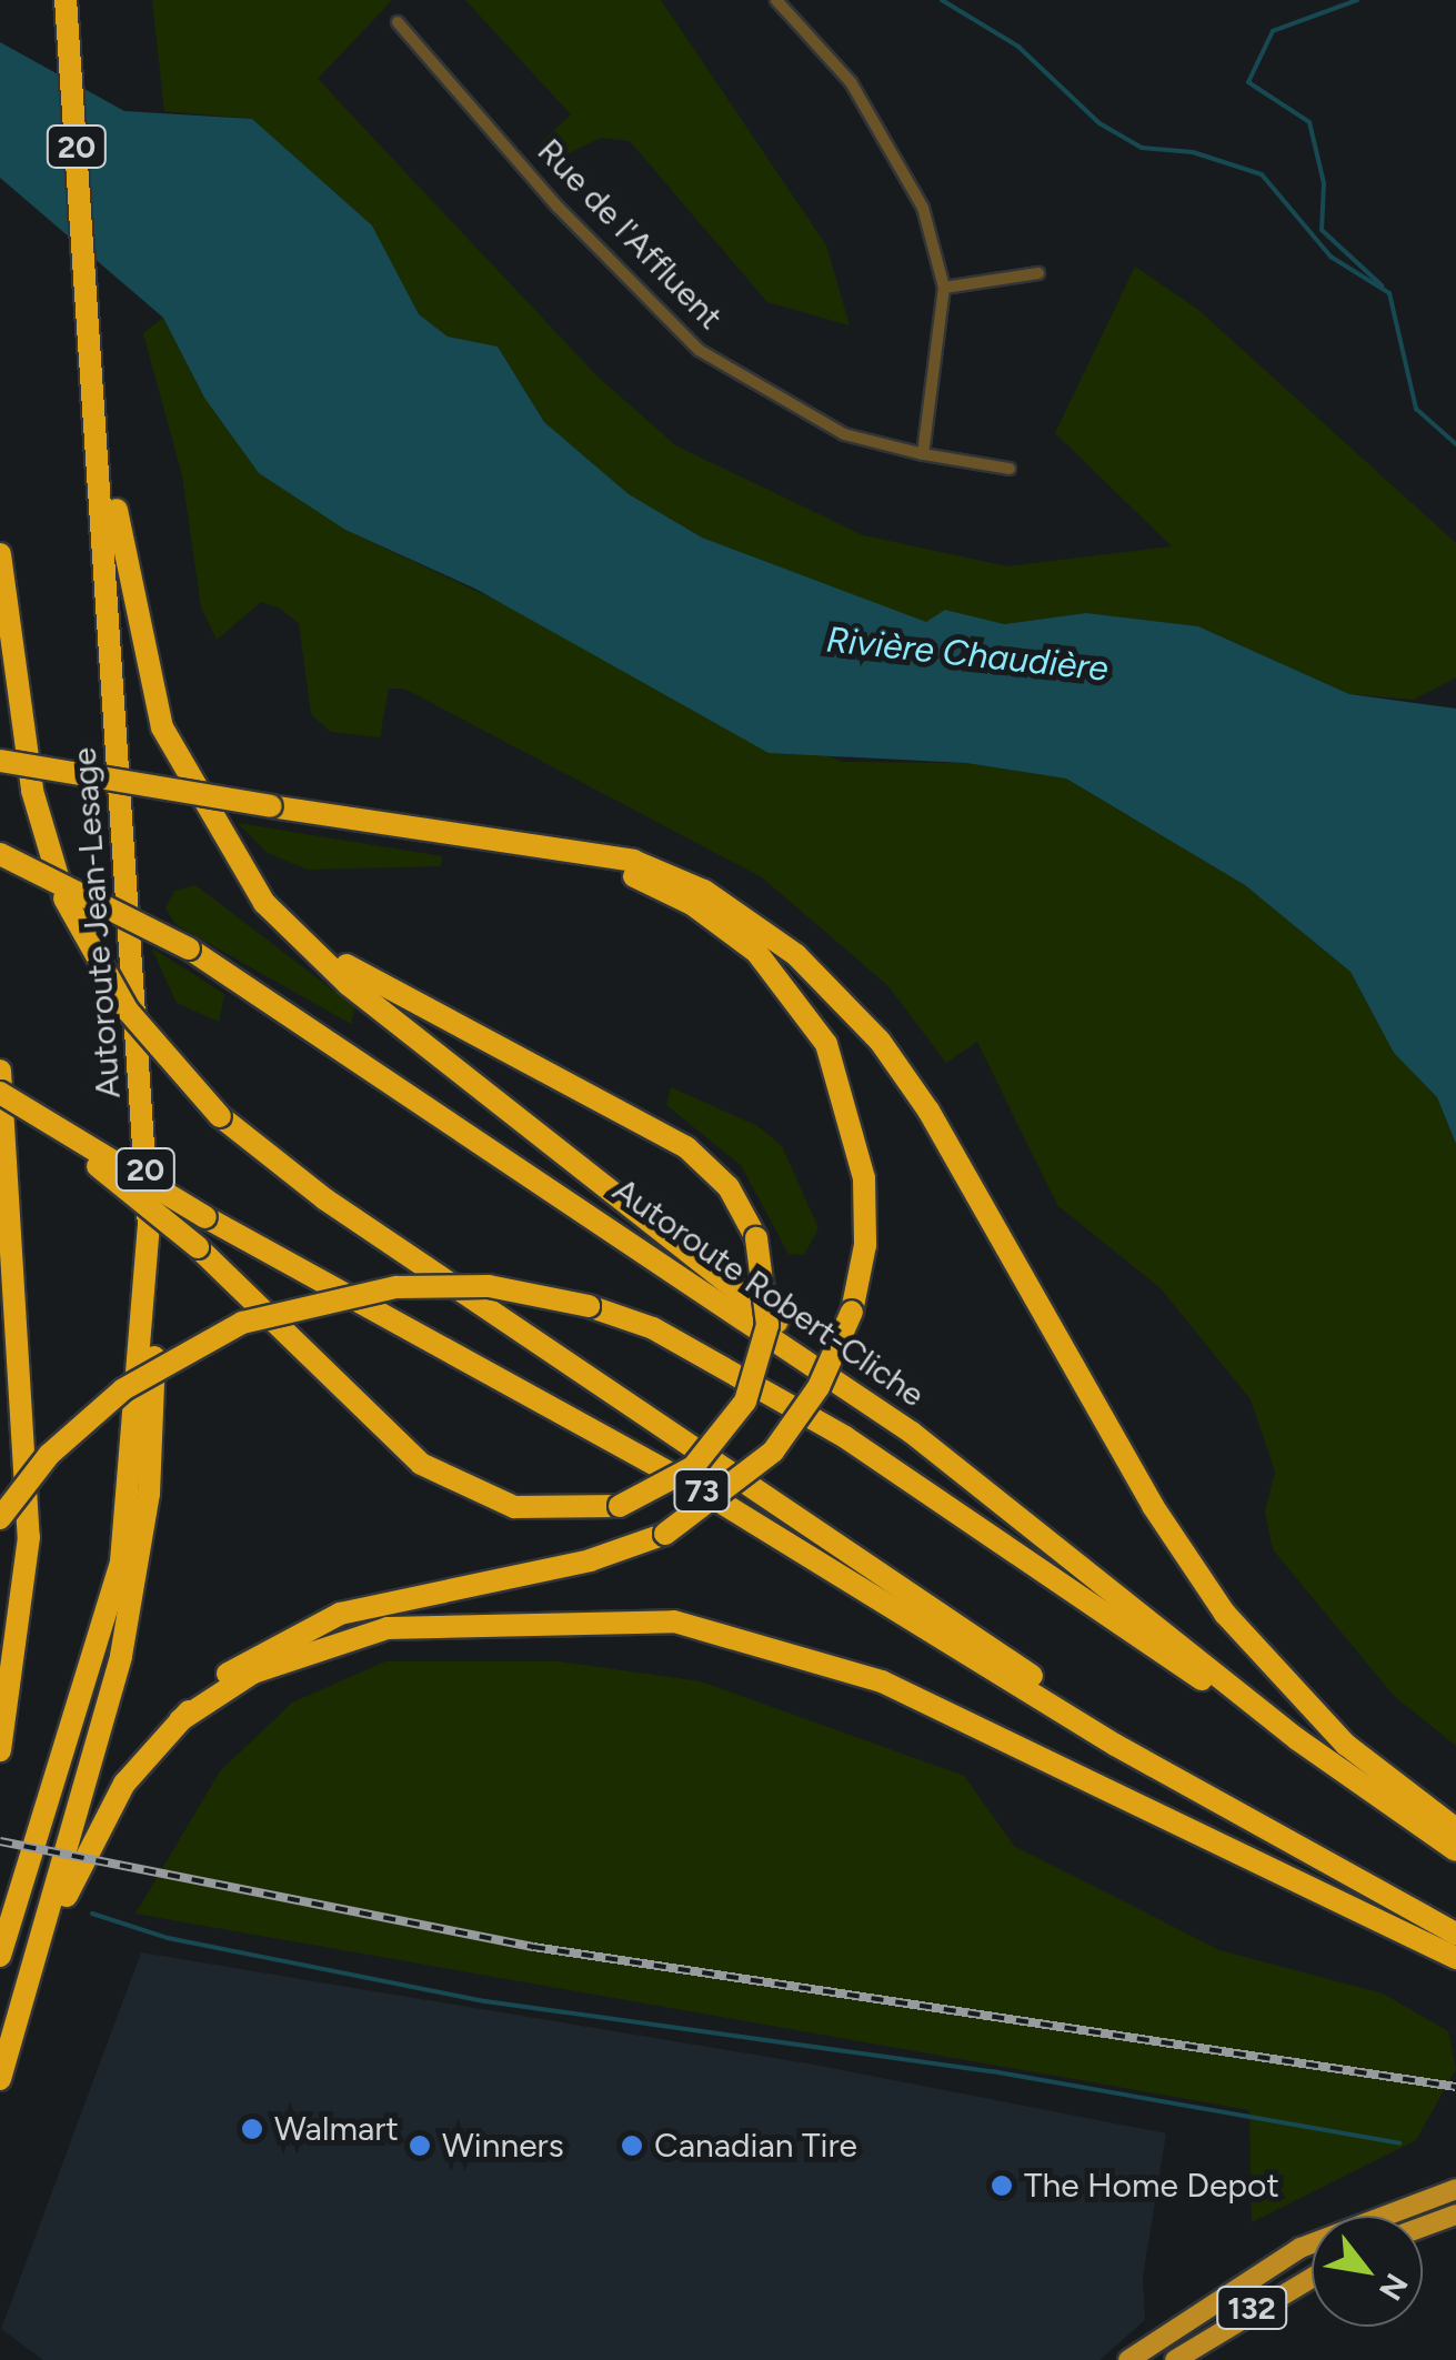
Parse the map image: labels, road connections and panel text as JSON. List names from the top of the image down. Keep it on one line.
{"streets":{"highway":["20","Autoroute Jean-Lesage","Autoroute Robert-Cliche","73"],"main road":["132"],"street":["Rue de l'Affluent"]},"water":["Rivière Chaudière"],"places":["Walmart","Winners","Canadian Tire","The Home Depot"],"north":"bottom right"}
